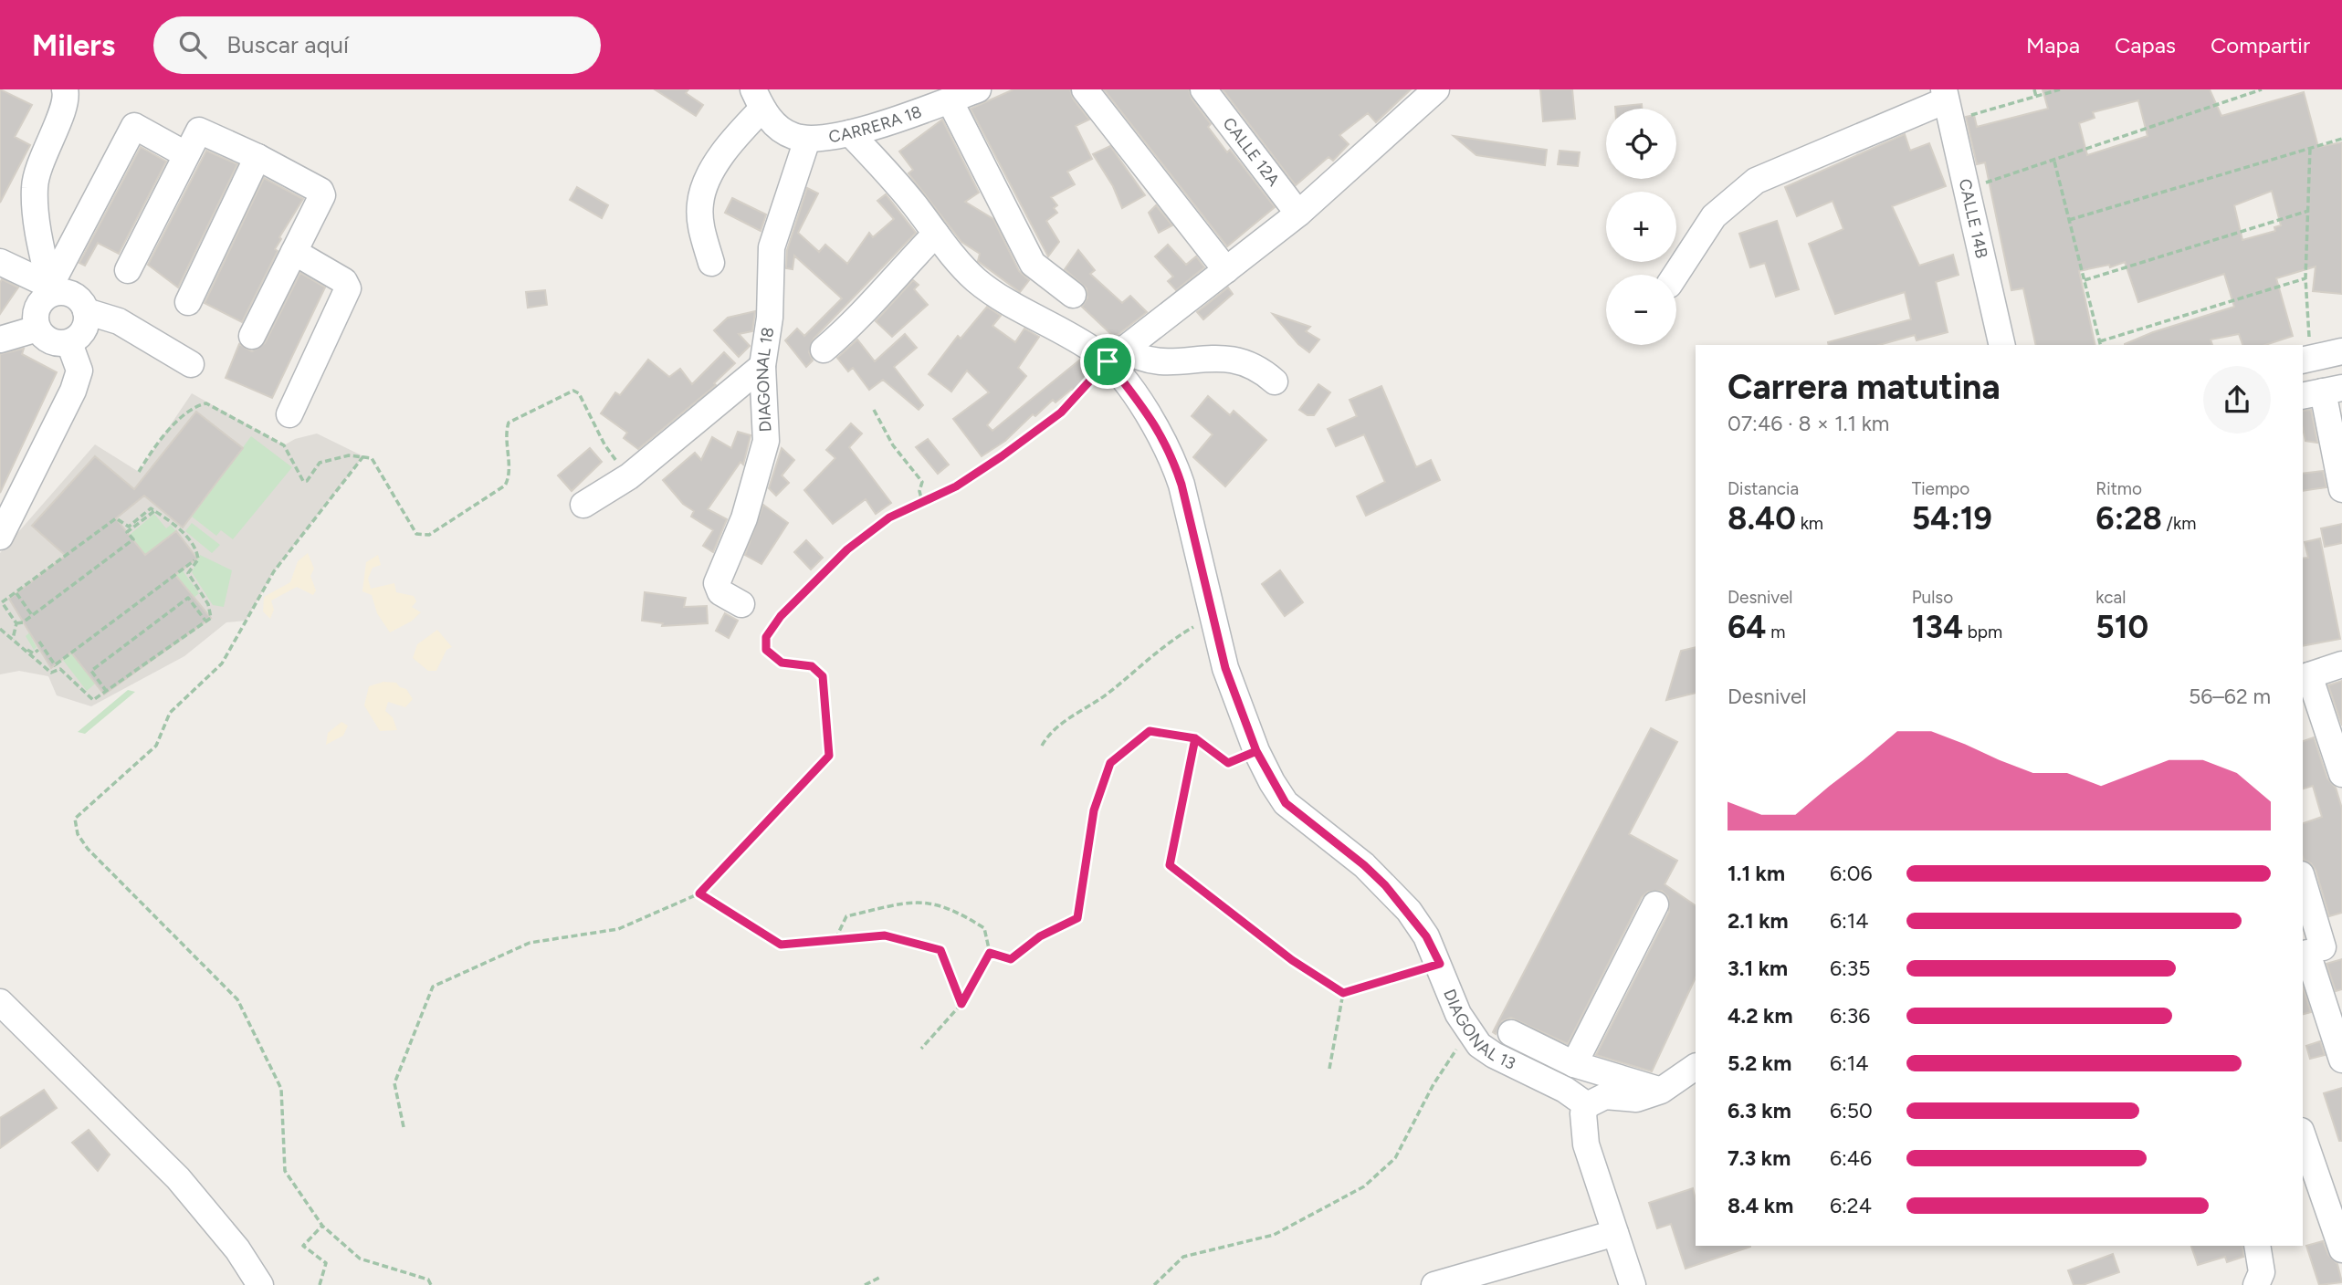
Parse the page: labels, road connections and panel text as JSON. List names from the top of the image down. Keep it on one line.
{"streets":{"street":["CARRERA 18","CALLE 12A","CALLE 14B","DIAGONAL 18","DIAGONAL 13"]},"crossings":[["CARRERA 18","DIAGONAL 18"]],"page":{"header":"Milers","search":"Buscar aquí","nav":["Mapa","Capas","Compartir"],"map_buttons":["+","−"],"heading":["Carrera matutina","07:46 · 8 × 1.1 km"],"stats":[["Distancia","8.40 km"],["Tiempo","54:19"],["Ritmo","6:28 /km"],["Desnivel","64 m"],["Pulso","134 bpm"],["kcal","510"]],"chart":["Desnivel","56–62 m"],"list":[{"name":"1.1 km","note":"6:06"},{"name":"2.1 km","note":"6:14"},{"name":"3.1 km","note":"6:35"},{"name":"4.2 km","note":"6:36"},{"name":"5.2 km","note":"6:14"},{"name":"6.3 km","note":"6:50"},{"name":"7.3 km","note":"6:46"},{"name":"8.4 km","note":"6:24"}]}}
